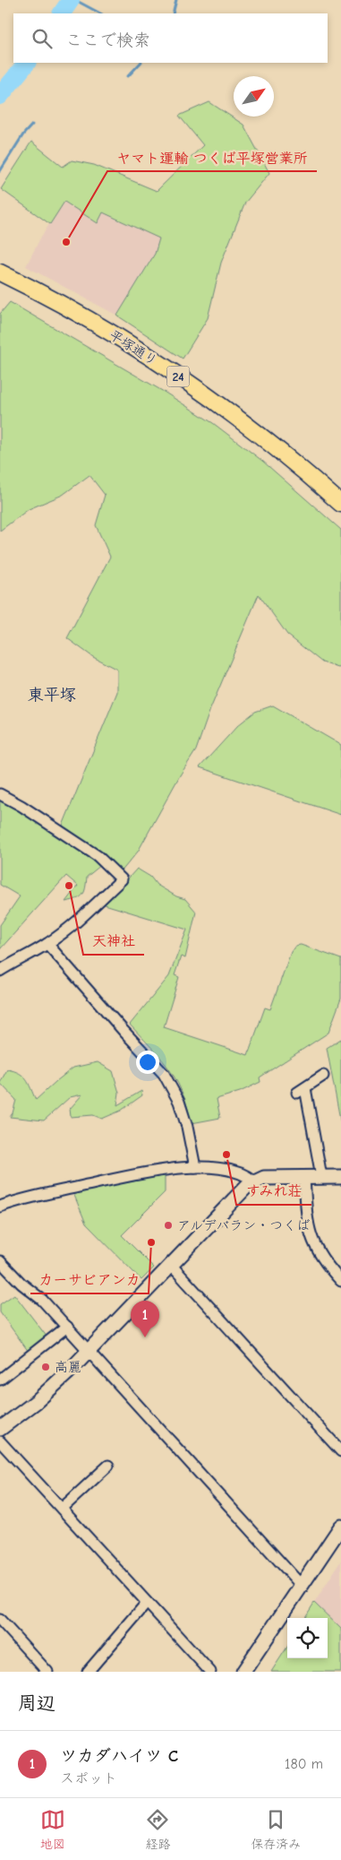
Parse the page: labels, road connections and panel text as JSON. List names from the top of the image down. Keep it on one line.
{"streets":{"main road":["平塚通り","24"]},"districts":["東平塚"],"places":["ヤマト運輸 つくば平塚営業所","天神社","すみれ荘","アルデバラン・つくば","カーサビアンカ","高麗"],"north":"top right","page":{"search":"ここで検索","pins":"1","heading":"周辺","list":[{"mark":"1","name":"ツカダハイツ C","note":"スポット","value":"180 m"}],"nav":["地図","経路","保存済み"]}}
